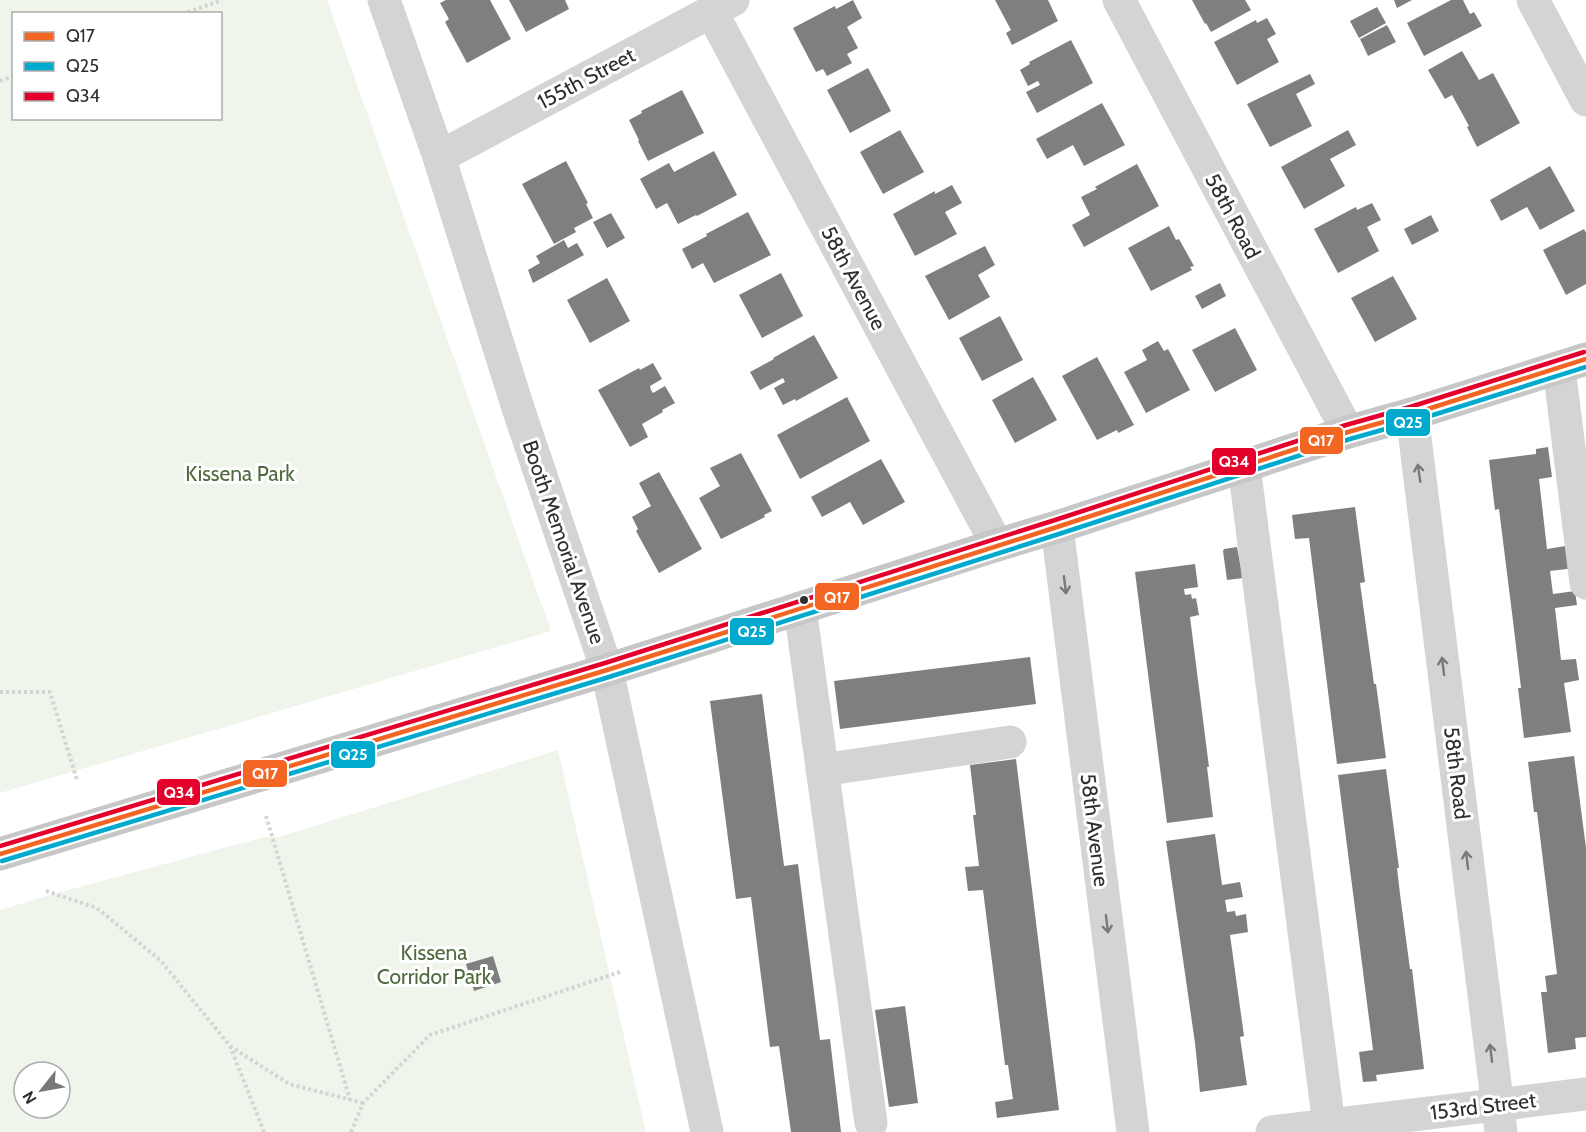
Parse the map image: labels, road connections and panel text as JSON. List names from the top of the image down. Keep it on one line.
{"streets":{"street":["155th Street","58th Road","58th Avenue","Booth Memorial Avenue","153rd Street"]},"crossings":[["155th Street","58th Avenue"],["155th Street","Booth Memorial Avenue"],["58th Road","153rd Street"]],"parks":["Kissena Park","Kissena Corridor Park"],"lines":["transit line Q34","transit line Q17","transit line Q25"],"legend":["Q17","Q25","Q34"],"north":"bottom left"}
